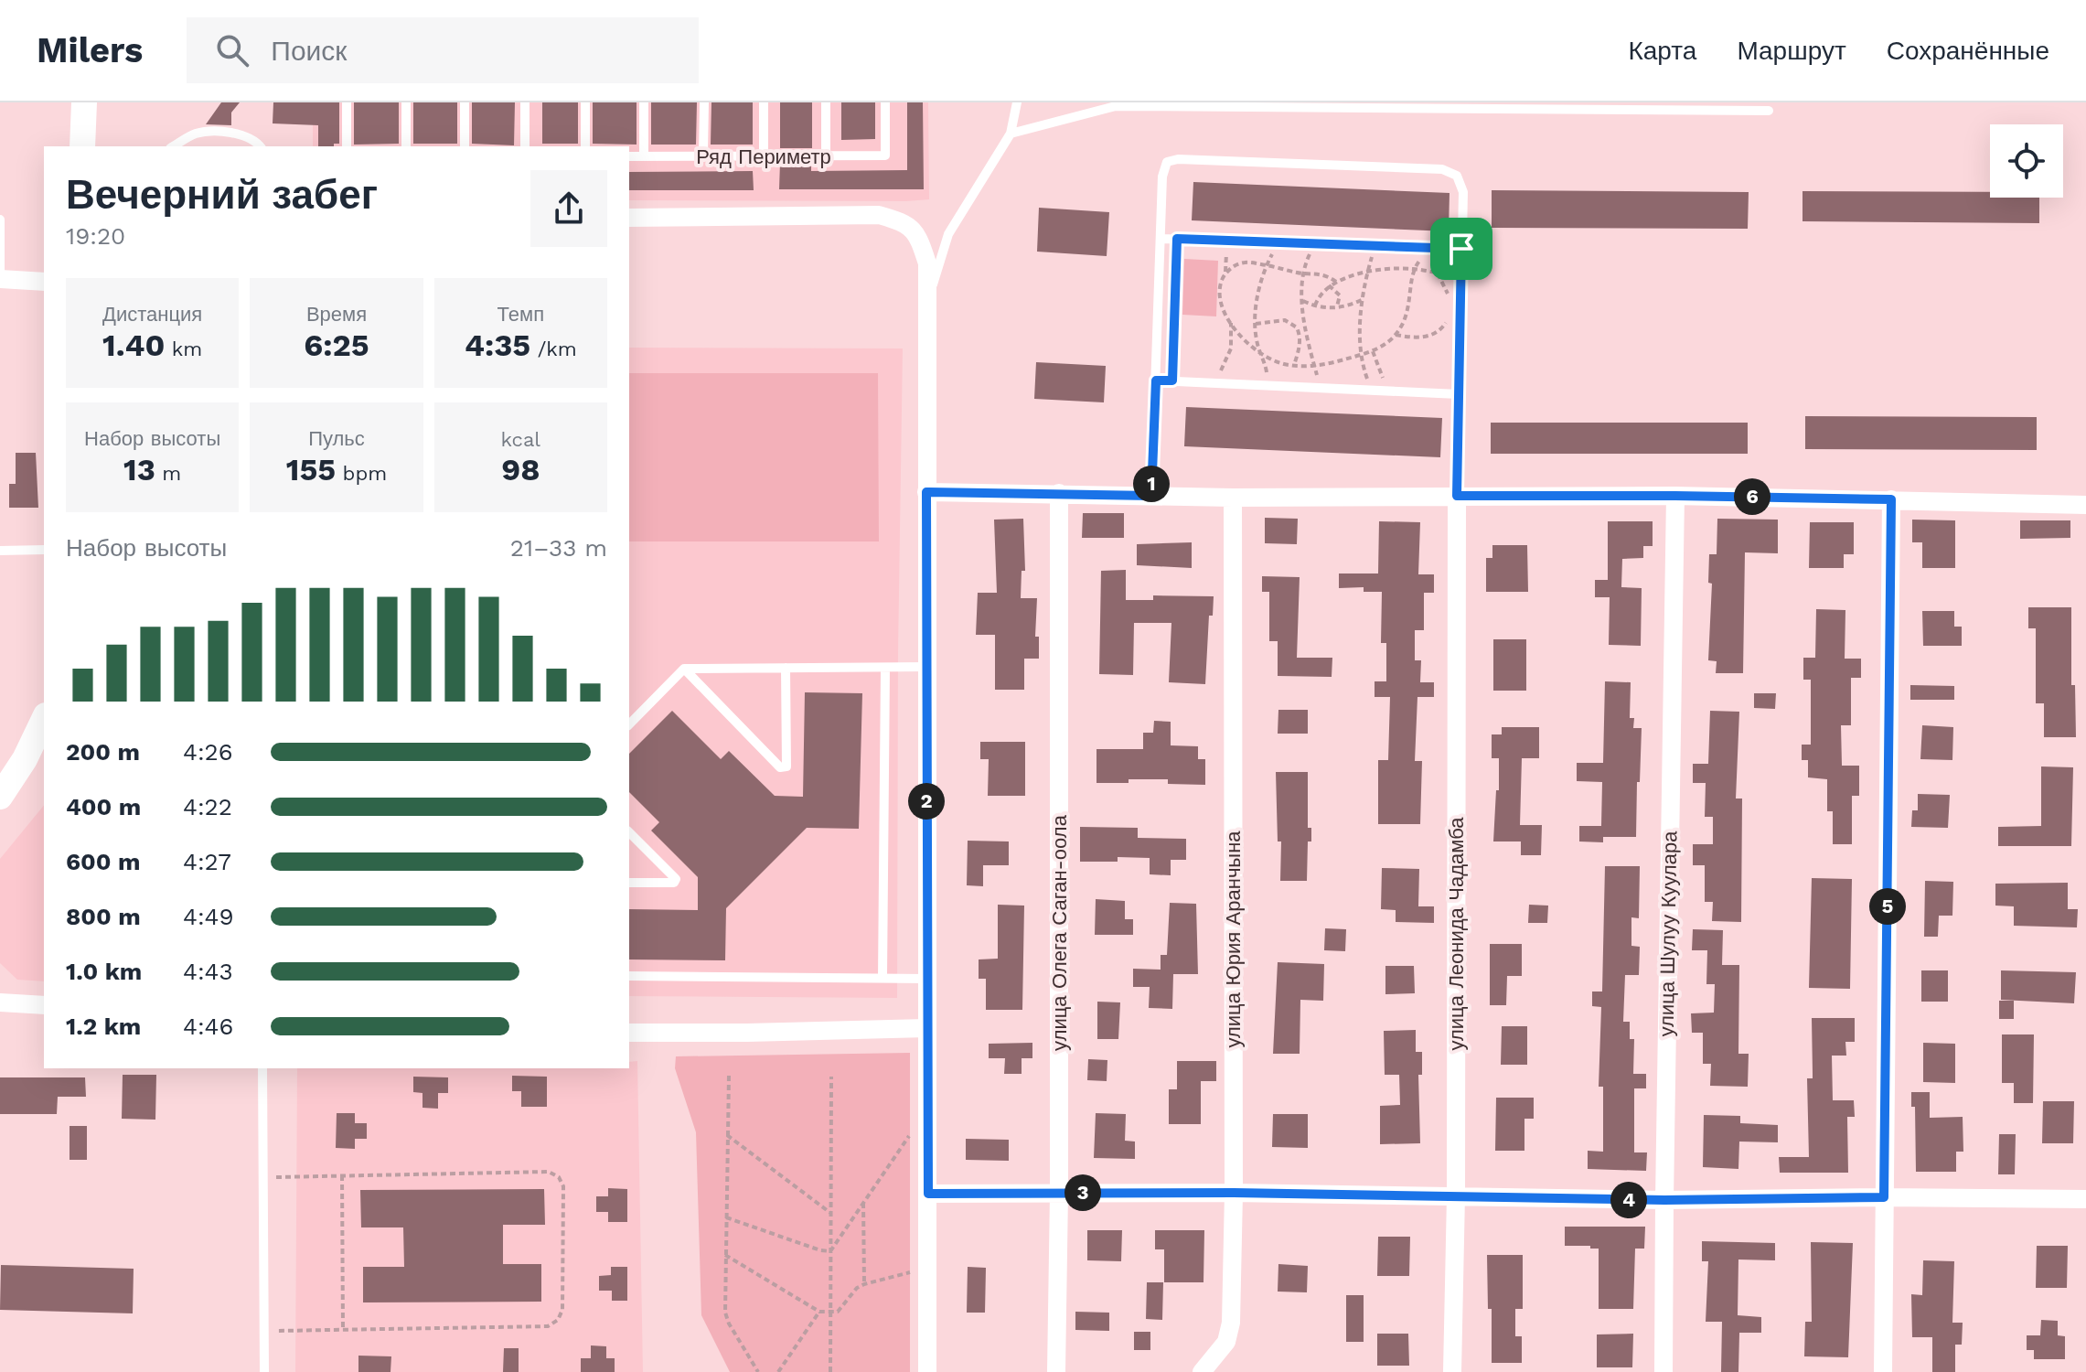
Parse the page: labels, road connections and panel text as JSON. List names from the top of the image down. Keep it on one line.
{"streets":{"street":["улица Олега Саган-оола","улица Леонида Чадамба","улица Шулуу Куулара","улица Юрия Аранчына"],"lane":["Ряд Периметр"]},"page":{"header":"Milers","search":"Поиск","nav":["Карта","Маршрут","Сохранённые"],"heading":["Вечерний забег","19:20"],"stats":[["Дистанция","1.40 km"],["Время","6:25"],["Темп","4:35 /km"],["Набор высоты","13 m"],["Пульс","155 bpm"],["kcal","98"]],"pins":["1","6","2","5","3","4"],"chart":["Набор высоты","21–33 m"],"list":[{"name":"200 m","note":"4:26"},{"name":"400 m","note":"4:22"},{"name":"600 m","note":"4:27"},{"name":"800 m","note":"4:49"},{"name":"1.0 km","note":"4:43"},{"name":"1.2 km","note":"4:46"}]}}
